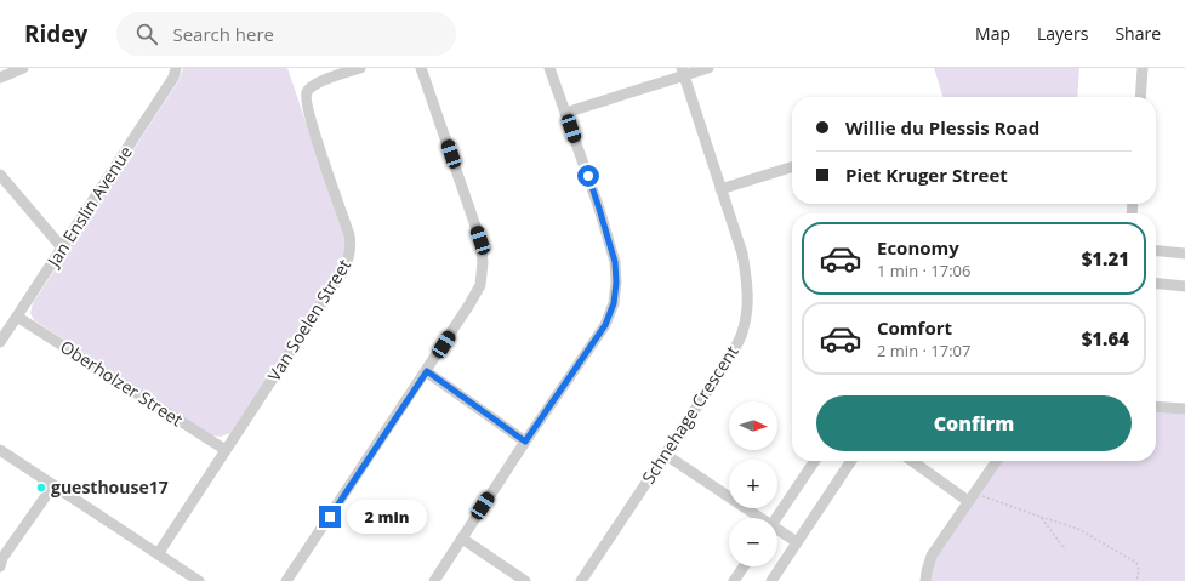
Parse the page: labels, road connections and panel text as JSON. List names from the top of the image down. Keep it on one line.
{"streets":{"street":["Jan Enslin Avenue","Van Soelen Street","Oberholzer Street","Schnehage Crescent"]},"crossings":[["Jan Enslin Avenue","Oberholzer Street"],["Van Soelen Street","Oberholzer Street"]],"places":["guesthouse17"],"north":"right","page":{"header":"Ridey","search":"Search here","nav":["Map","Layers","Share"],"banner":["Willie du Plessis Road","Piet Kruger Street"],"list":[{"name":"Economy","note":"1 min · 17:06","value":"$1.21"},{"name":"Comfort","note":"2 min · 17:07","value":"$1.64"}],"buttons":"Confirm","map_buttons":["+","−"],"bubble":"2 min"}}
